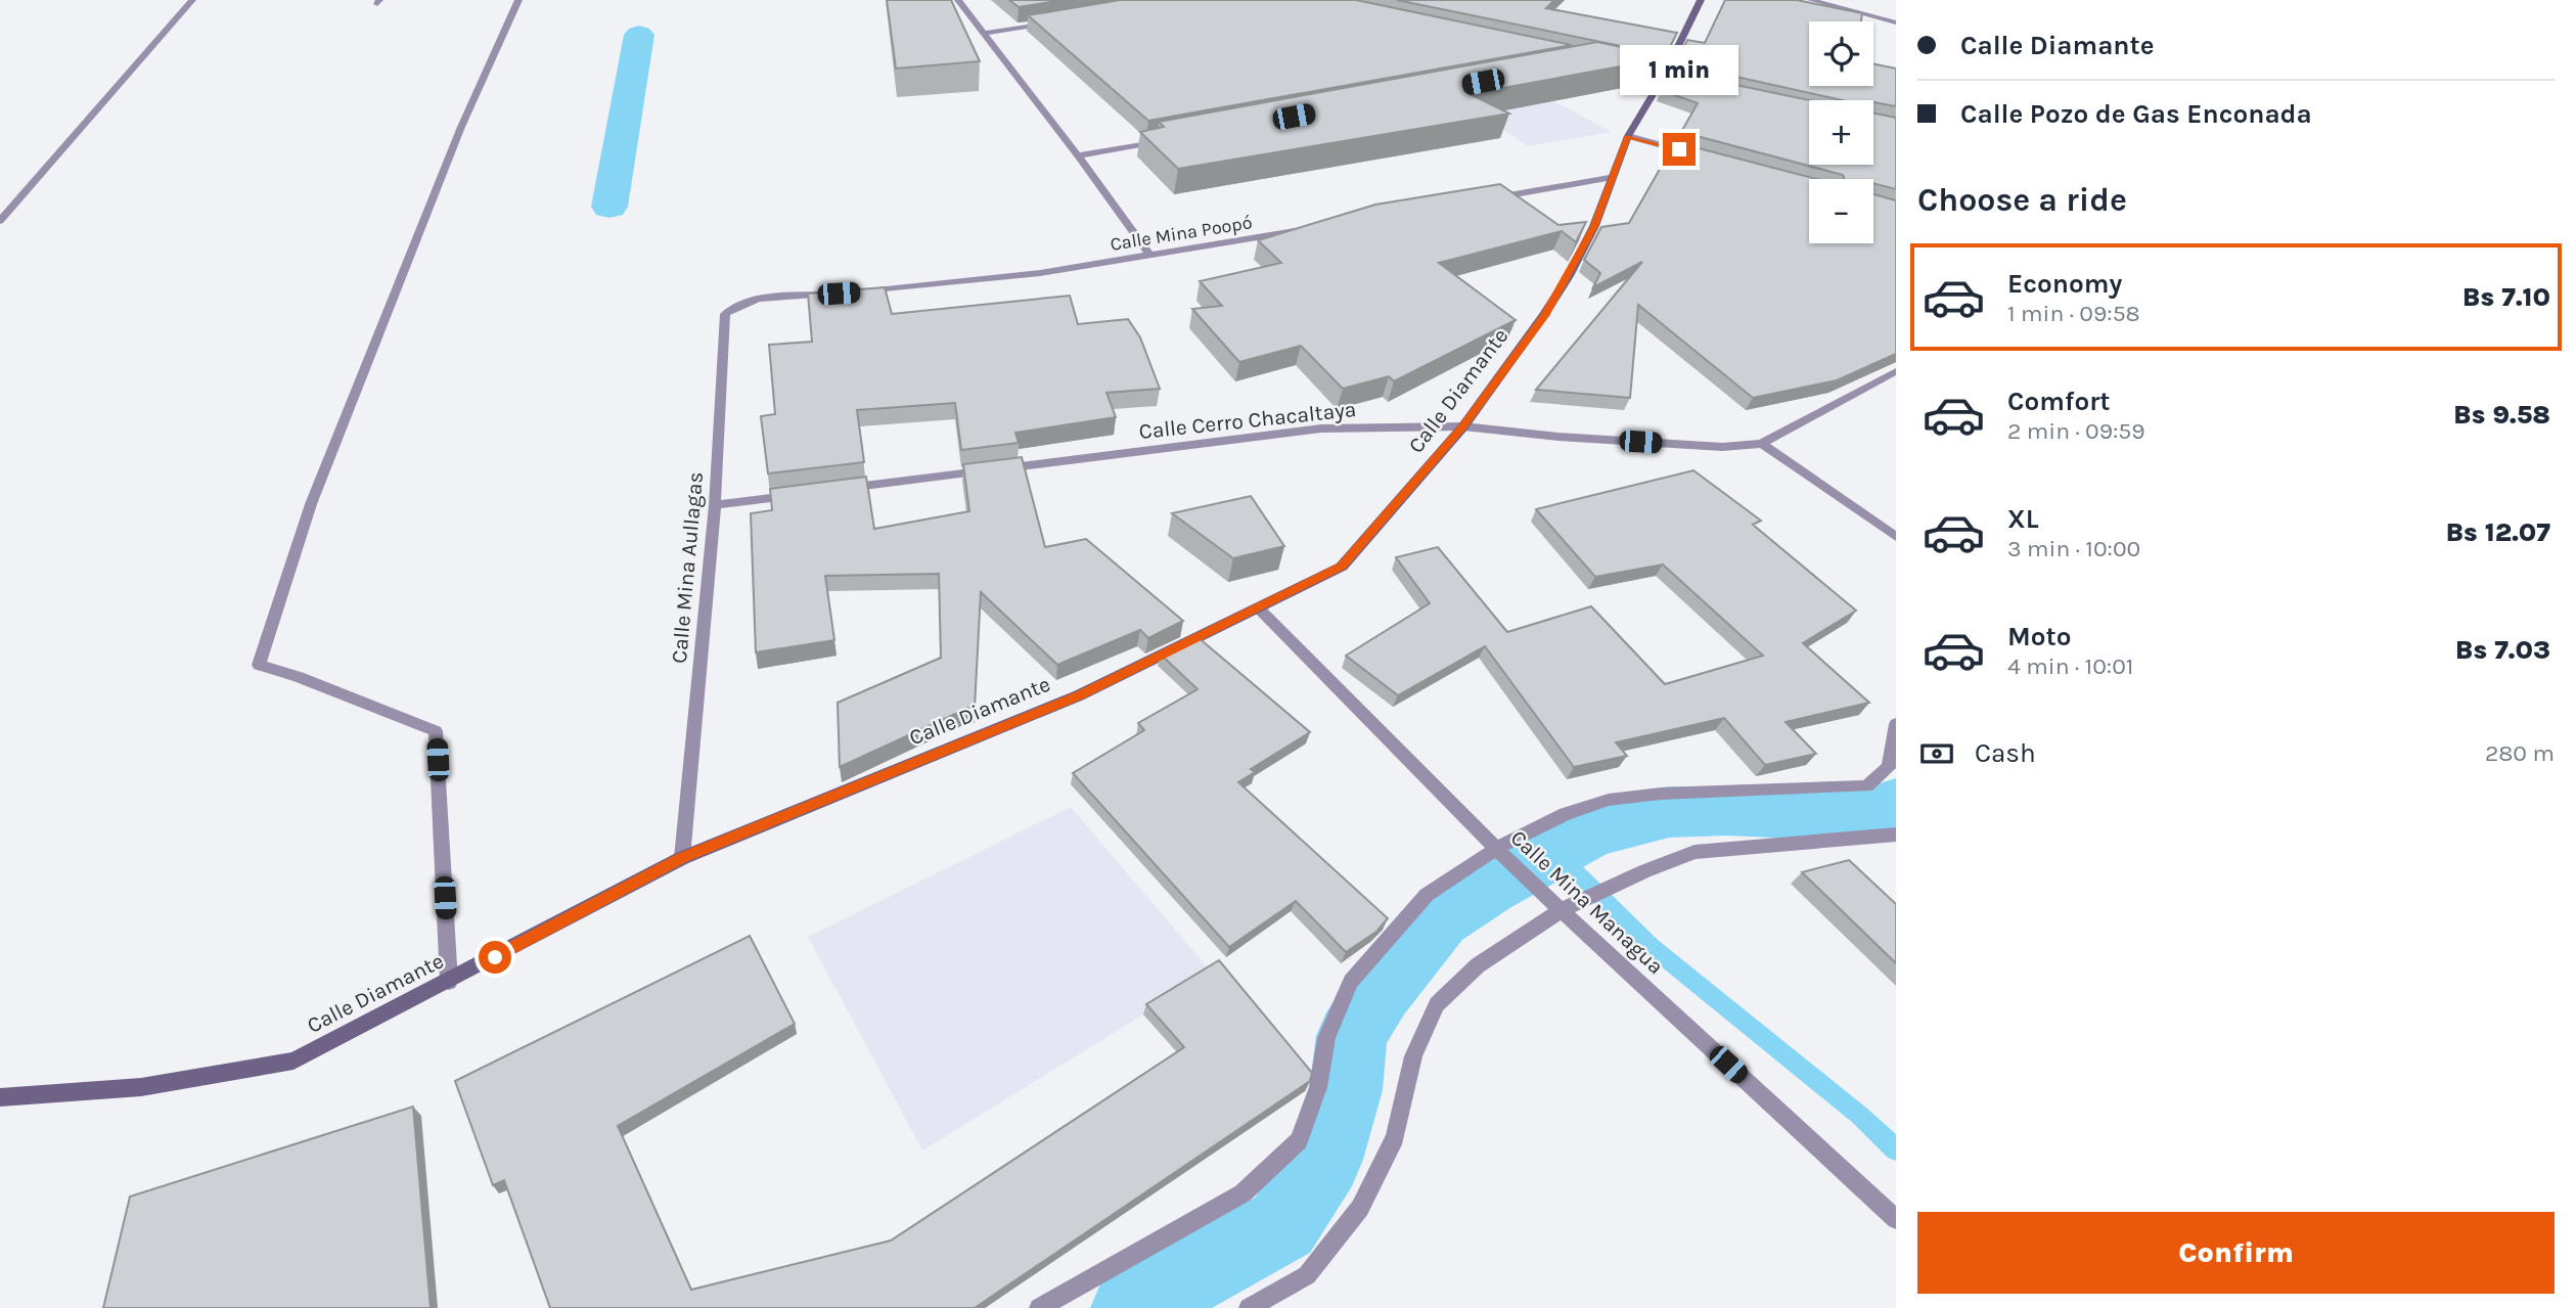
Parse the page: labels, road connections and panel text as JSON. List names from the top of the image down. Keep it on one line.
{"streets":{"street":["Calle Mina Poopó","Calle Diamante","Calle Cerro Chacaltaya","Calle Mina Aullagas","Calle Mina Managua"]},"crossings":[["Calle Diamante","Calle Cerro Chacaltaya"],["Calle Diamante","Calle Mina Aullagas"],["Calle Diamante","Calle Mina Managua"]],"page":{"banner":["Calle Diamante","Calle Pozo de Gas Enconada"],"map_buttons":["+","−"],"bubble":"1 min","heading":"Choose a ride","list":[{"name":"Economy","note":"1 min · 09:58","value":"Bs 7.10"},{"name":"Comfort","note":"2 min · 09:59","value":"Bs 9.58"},{"name":"XL","note":"3 min · 10:00","value":"Bs 12.07"},{"name":"Moto","note":"4 min · 10:01","value":"Bs 7.03"}],"pay":["Cash","280 m"],"buttons":"Confirm"}}
